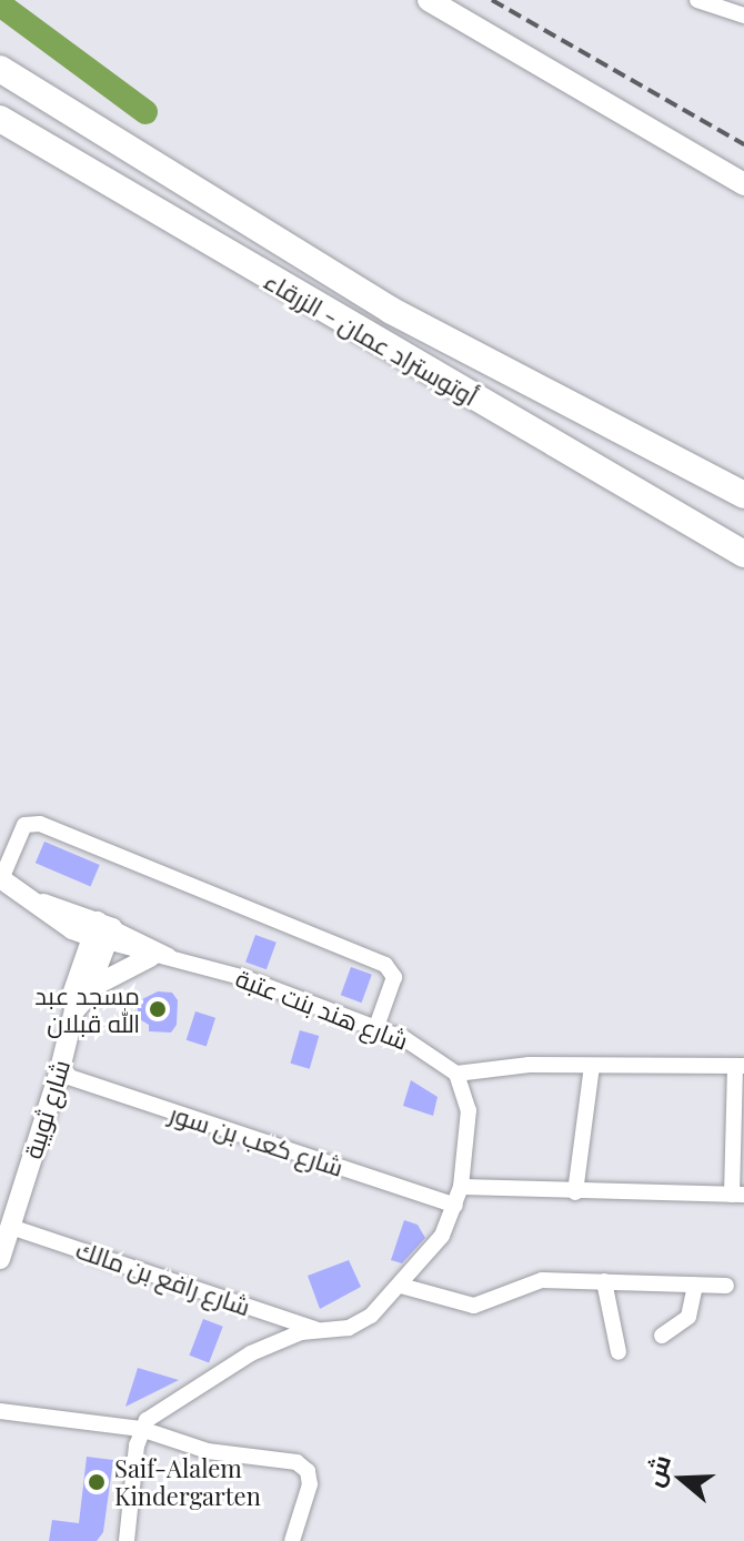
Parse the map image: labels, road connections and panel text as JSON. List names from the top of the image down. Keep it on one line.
{"streets":{"highway":["أوتوستراد عمان - الزرقاء"],"street":["شارع هند بنت عتبة","شارع ثويبة","شارع كعب بن سور","شارع رافع بن مالك"]},"crossings":[["شارع هند بنت عتبة","شارع ثويبة"],["شارع ثويبة","شارع كعب بن سور"],["شارع ثويبة","شارع رافع بن مالك"]],"places":["مسجد عبد الله قبلان","Saif-Alalem Kindergarten"],"north":"left"}
